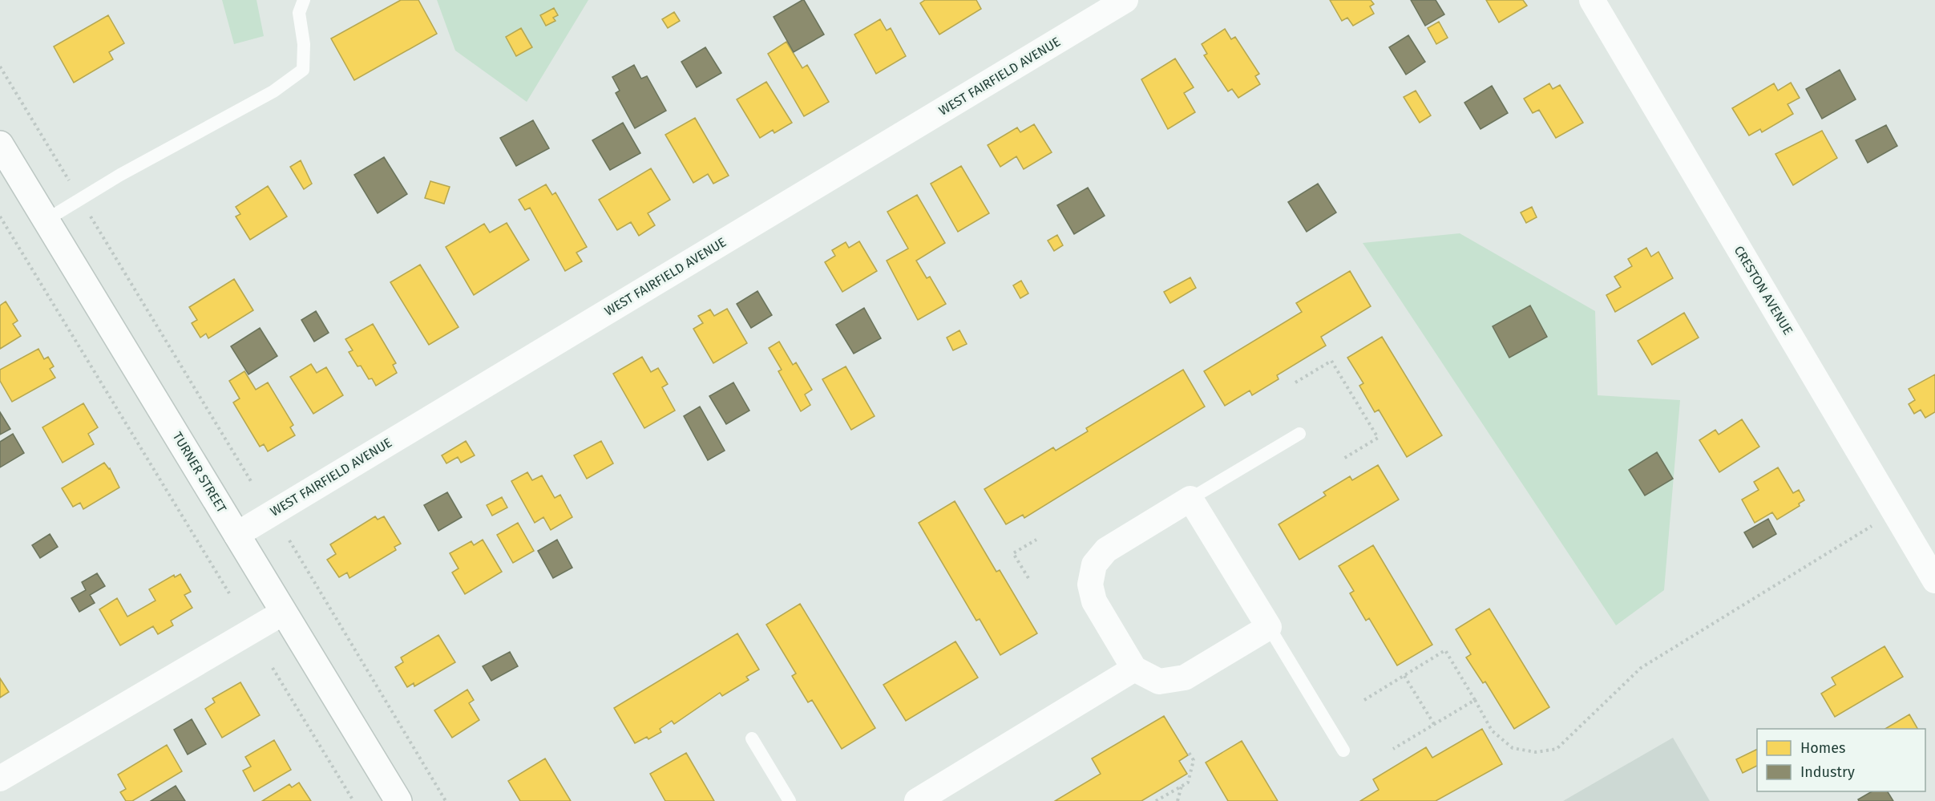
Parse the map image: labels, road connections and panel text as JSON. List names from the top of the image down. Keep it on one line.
{"streets":{"street":["WEST FAIRFIELD AVENUE","CRESTON AVENUE","TURNER STREET"]},"crossings":[["WEST FAIRFIELD AVENUE","TURNER STREET"]],"legend":["Homes","Industry"]}
